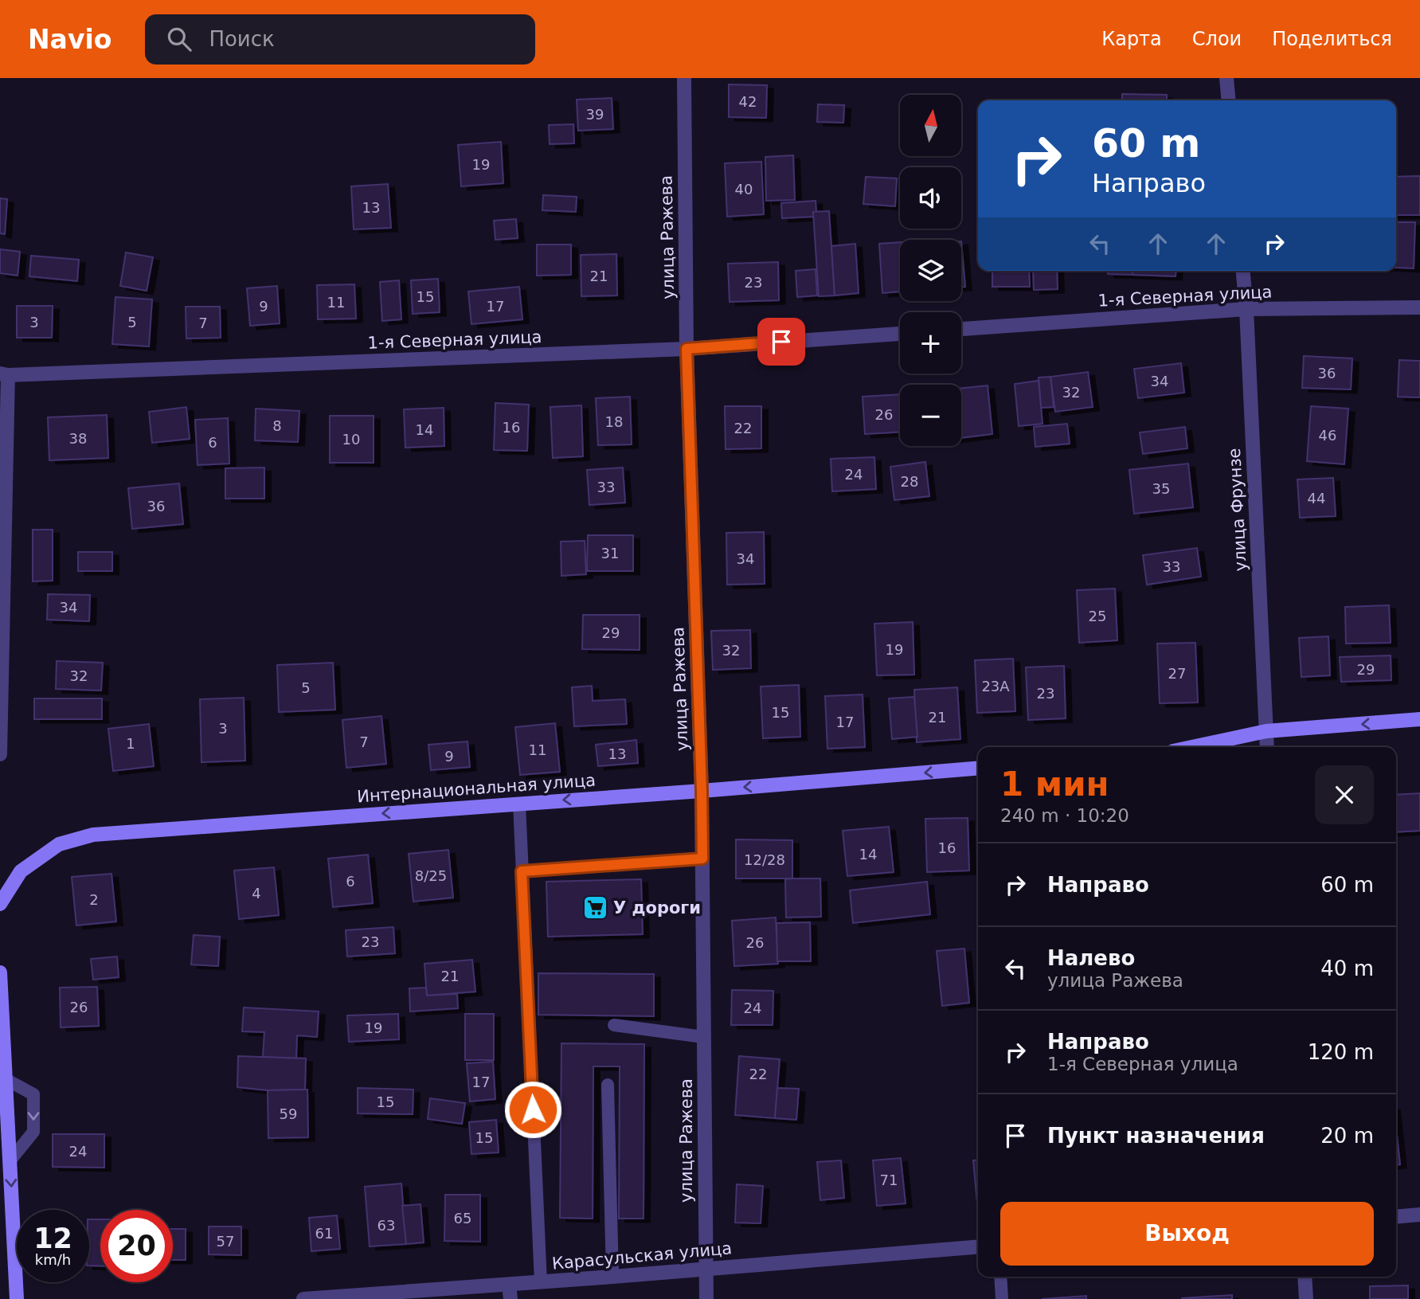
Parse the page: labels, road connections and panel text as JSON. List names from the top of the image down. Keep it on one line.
{"streets":{"main road":["Интернациональная улица"],"street":["улица Ражева","1-я Северная улица","улица Фрунзе","Карасульская улица"]},"crossings":[["улица Ражева","1-я Северная улица"],["улица Ражева","Интернациональная улица"],["улица Ражева","Карасульская улица"],["1-я Северная улица","улица Фрунзе"]],"one_way":["Интернациональная улица"],"places":{"supermarket":["У дороги"]},"house_numbers":["42","39","19","40","13","21","23","15","11","9","17","3","5","7","36","34","32","26","18","8","16","22","14","46","38","10","6","24","28","33","35","44","36","31","34","33","34","25","29","19","32","29","27","32","23А","5","23","15","21","17","3","7","1","11","13","9","16","14","12/28","8/25","6","4","2","23","26","21","26","24","19","22","17","15","59","15","24","71","65","63","61","57"],"north":"top","page":{"header":"Navio","search":"Поиск","nav":["Карта","Слои","Поделиться"],"map_buttons":["+","−"],"turn":["60 m","Направо"],"heading":["1 мин","240 m · 10:20"],"list":[{"name":"Направо","value":"60 m"},{"name":"Налево","note":"улица Ражева","value":"40 m"},{"name":"Направо","note":"1-я Северная улица","value":"120 m"},{"name":"Пункт назначения","value":"20 m"}],"buttons":"Выход","speed":"12 km/h","limit":"20"}}
